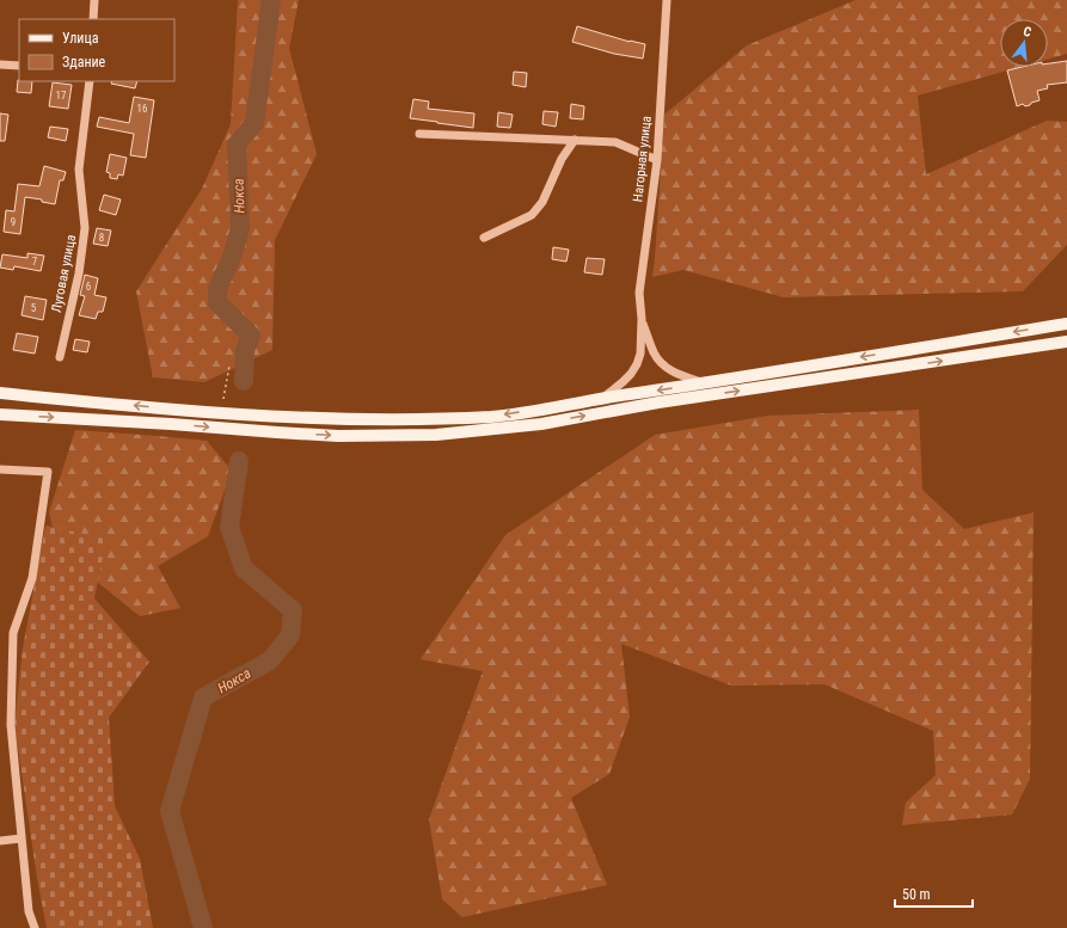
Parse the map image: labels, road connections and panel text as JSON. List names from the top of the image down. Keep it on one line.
{"streets":{"street":["Нагорная улица","Луговая улица"]},"water":["Нокса"],"house_numbers":["17","16","9","8","7","6","5"],"legend":["Улица","Здание"],"scale_bar":"50 m","north":"top"}
